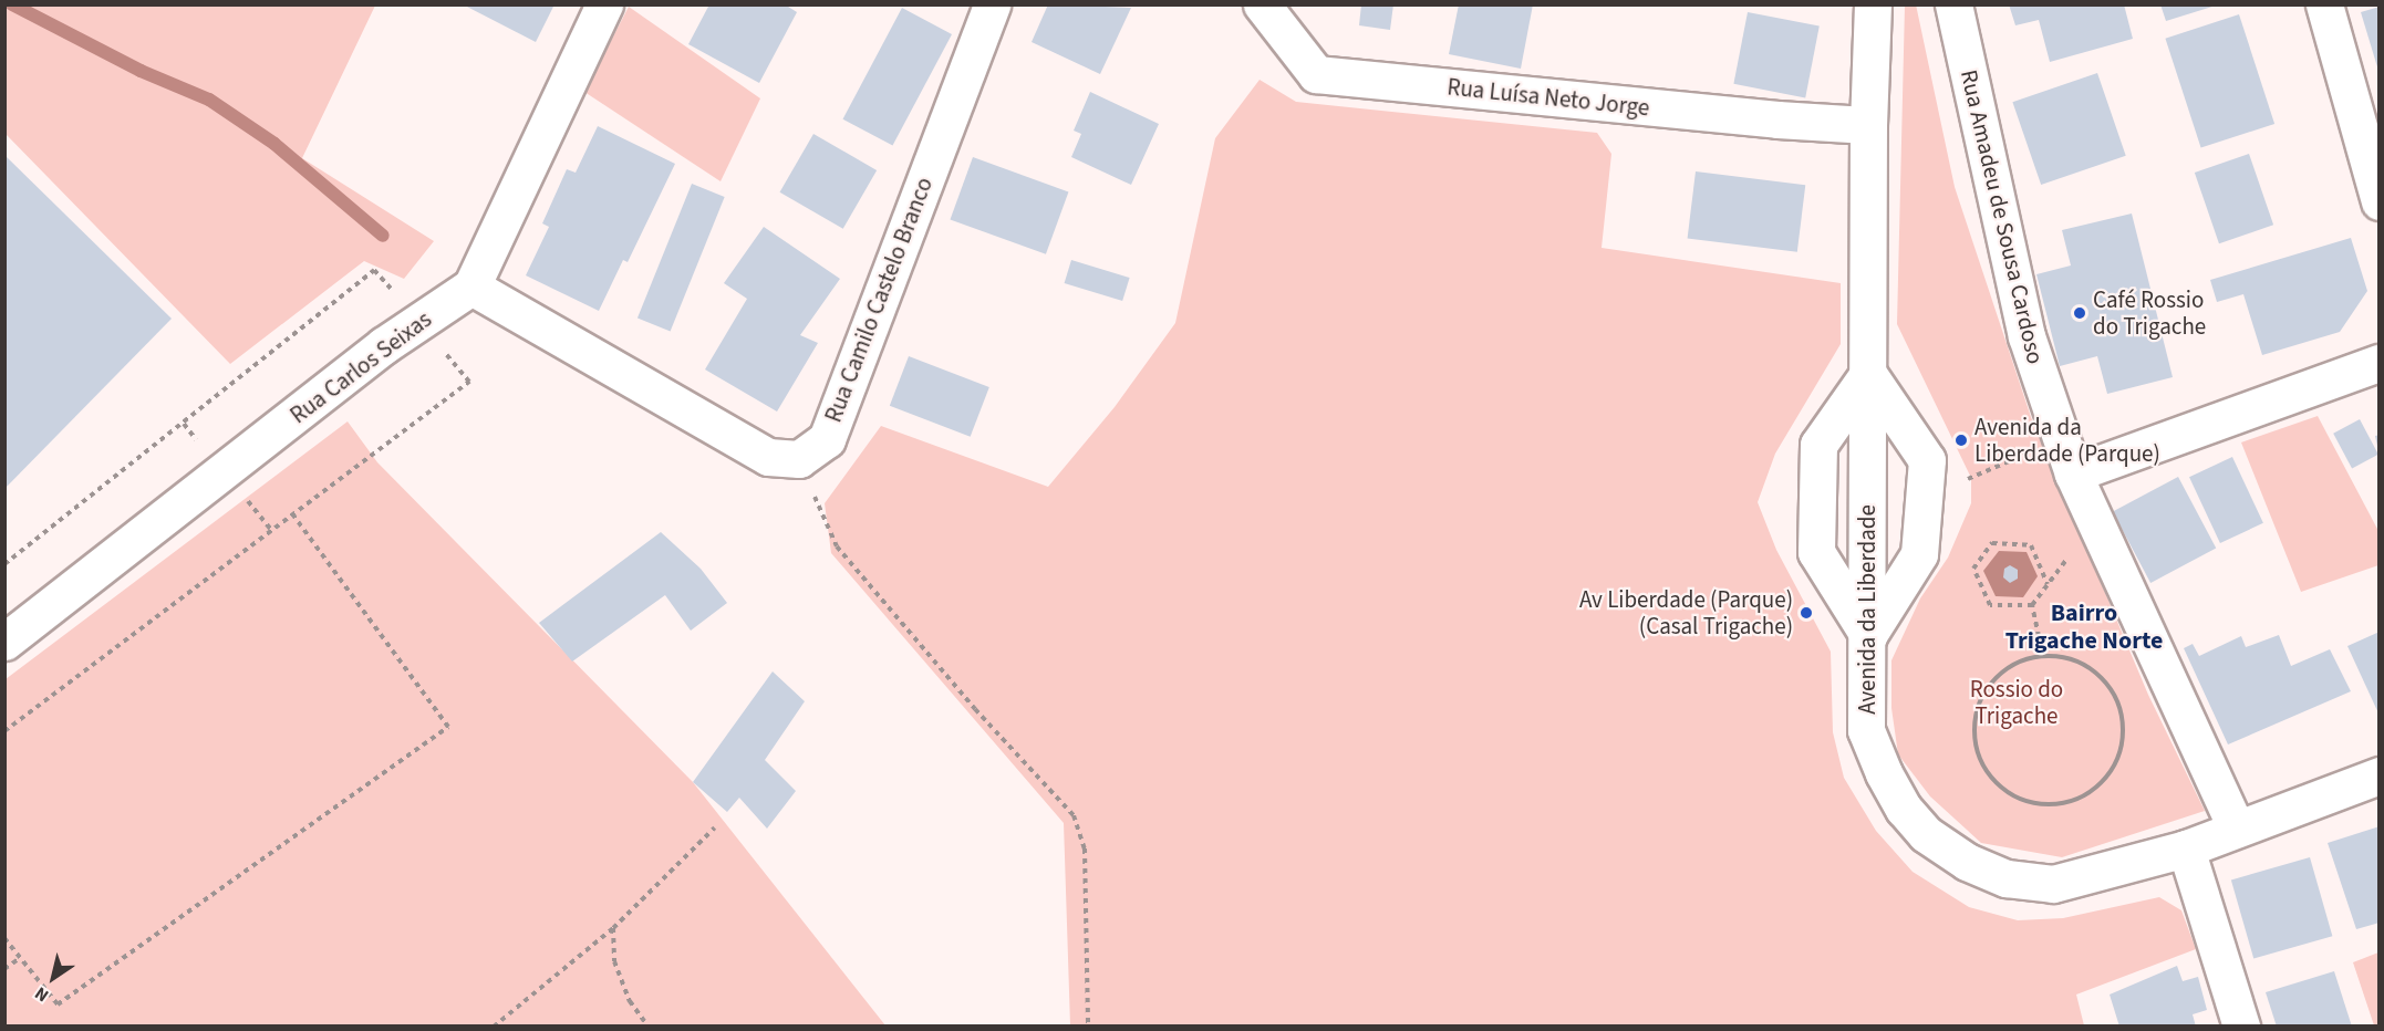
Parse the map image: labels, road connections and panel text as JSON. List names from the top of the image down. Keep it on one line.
{"streets":{"street":["Rua Luísa Neto Jorge","Rua Amadeu de Sousa Cardoso","Rua Camilo Castelo Branco","Rua Carlos Seixas","Avenida da Liberdade"]},"crossings":[["Rua Luísa Neto Jorge","Avenida da Liberdade"],["Rua Amadeu de Sousa Cardoso","Avenida da Liberdade"]],"districts":["Bairro Trigache Norte"],"parks":["Rossio do Trigache"],"places":["Café Rossio do Trigache","Avenida da Liberdade (Parque)","Av Liberdade (Parque) (Casal Trigache)"],"north":"bottom left"}
